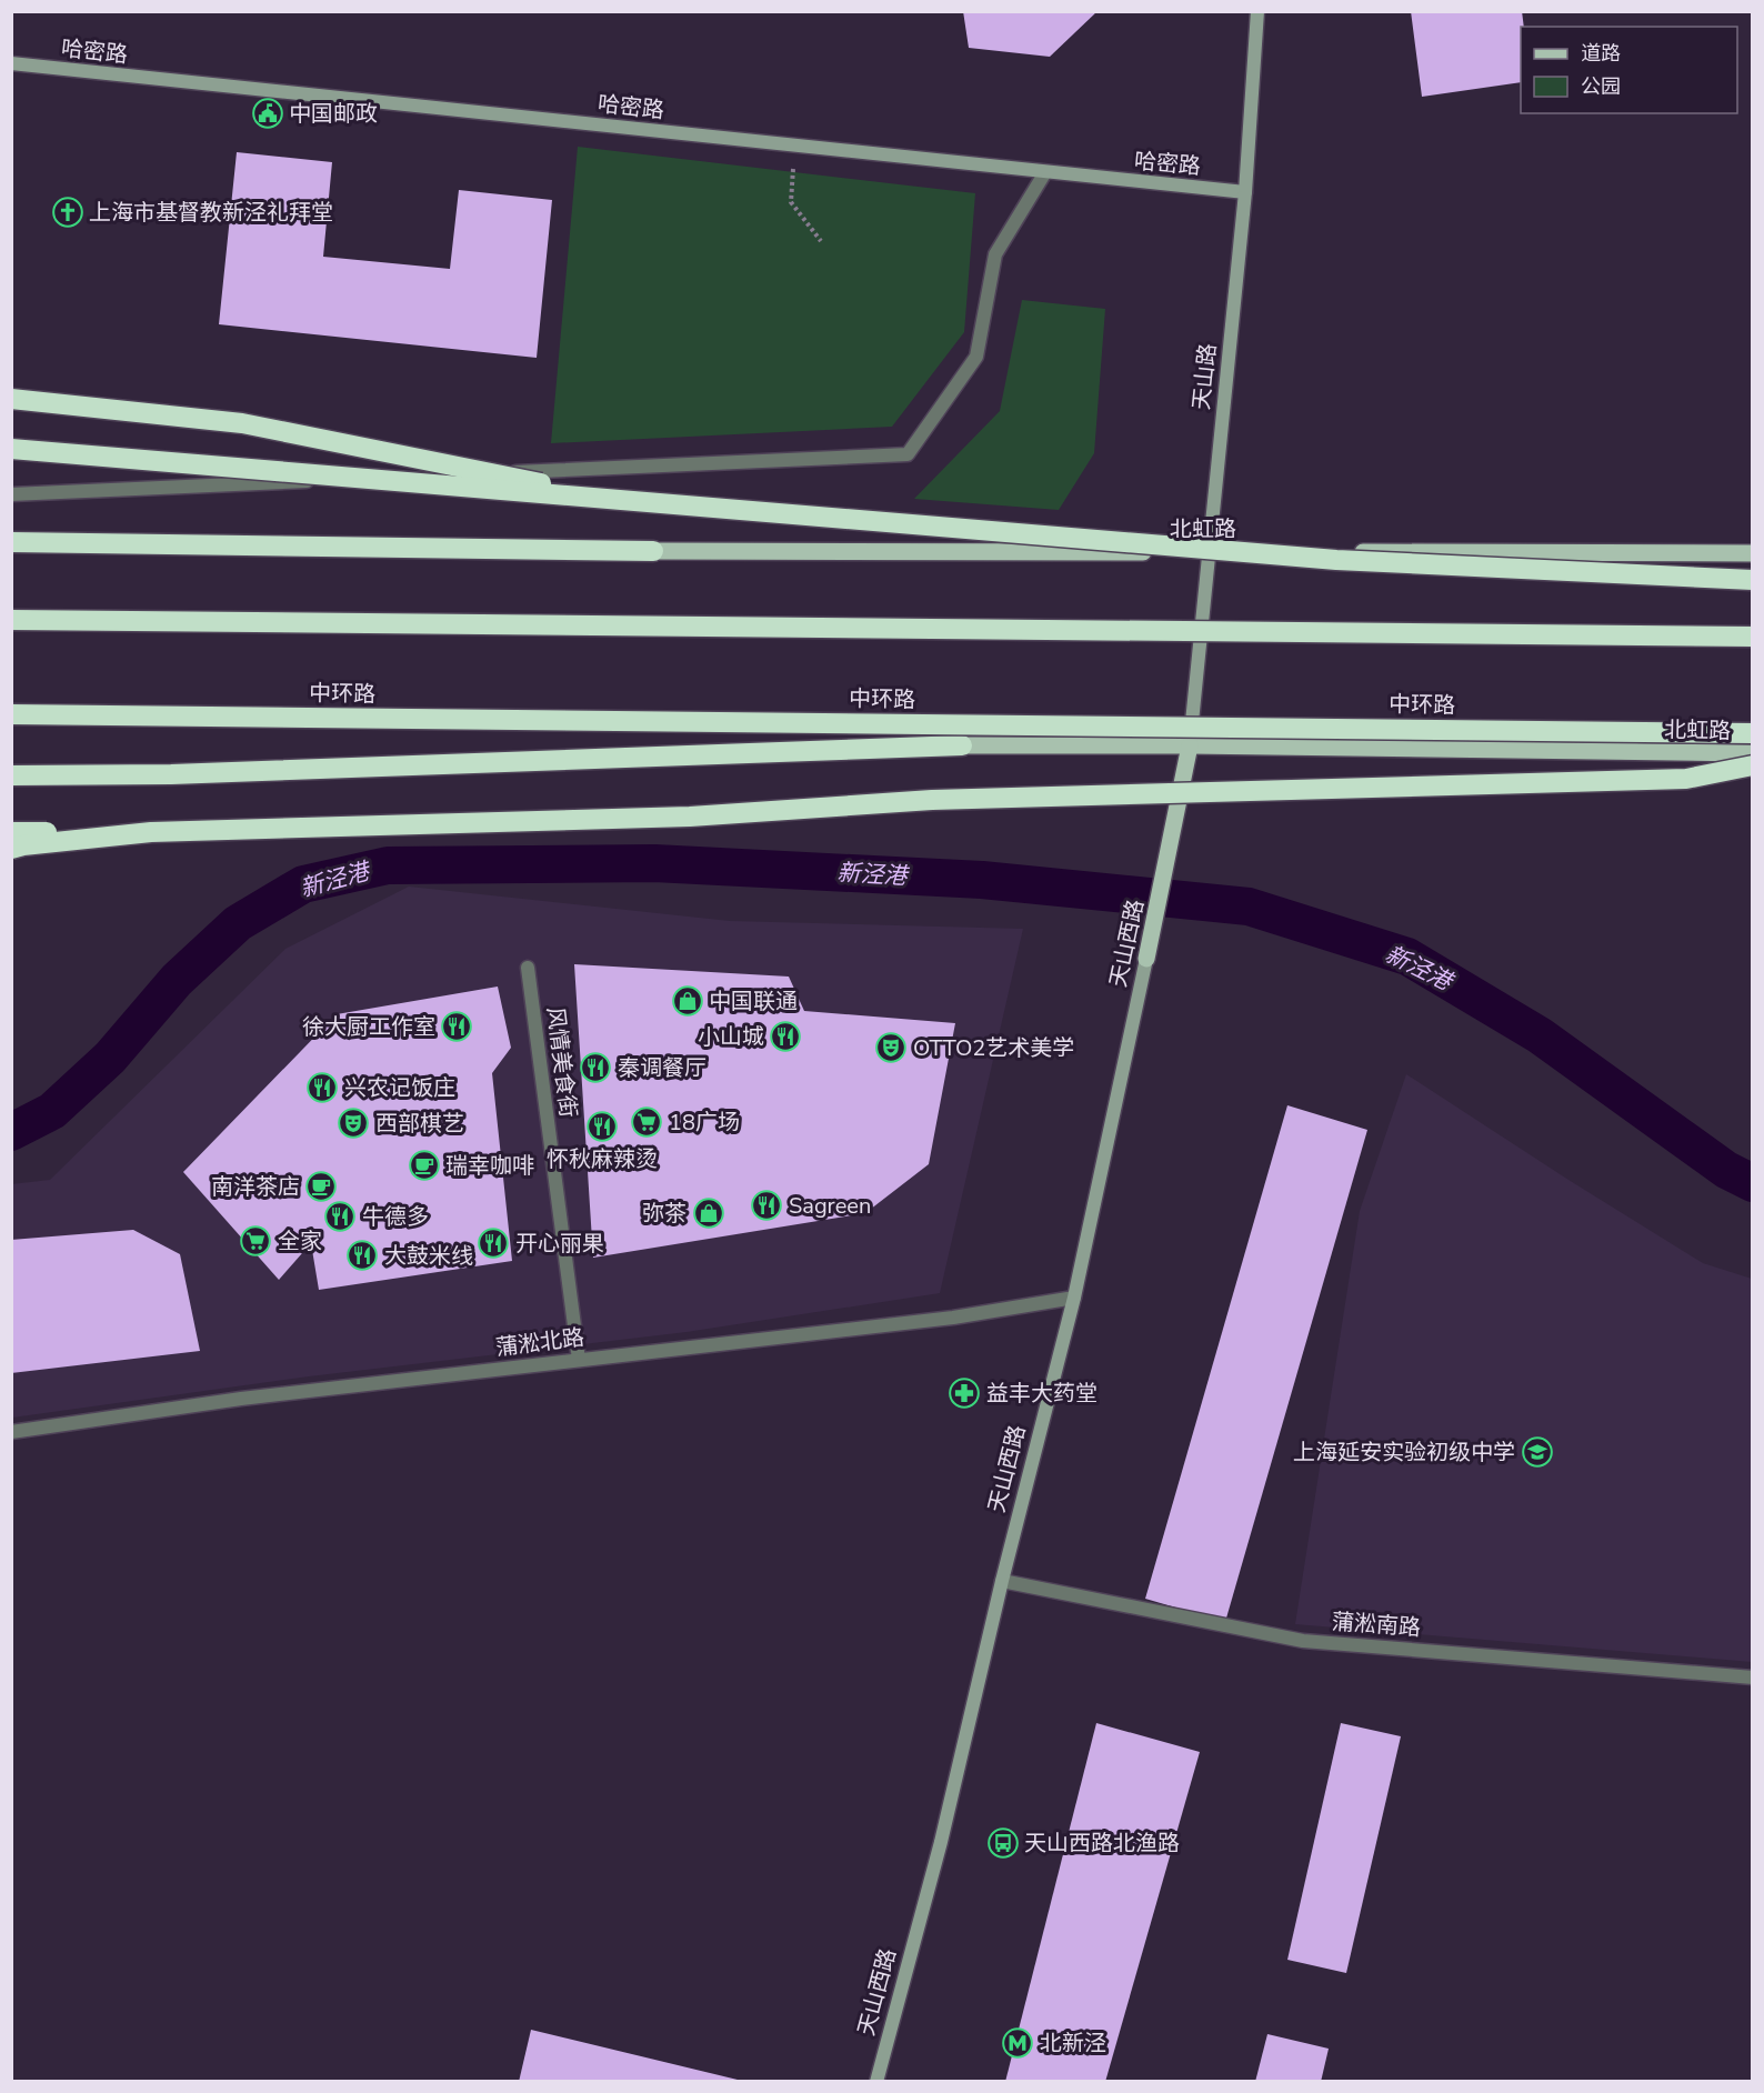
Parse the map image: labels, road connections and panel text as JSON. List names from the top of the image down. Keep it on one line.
{"streets":{"highway":["中环路"],"main road":["哈密路","天山路","北虹路","天山西路"],"street":["风情美食街","蒲淞北路","蒲淞南路"]},"crossings":[["哈密路","天山路"],["天山路","北虹路"],["天山路","天山西路"],["北虹路","天山西路"],["天山西路","蒲淞北路"],["天山西路","蒲淞南路"],["风情美食街","蒲淞北路"]],"water":["新泾港"],"places":{"public building":["中国邮政"],"church":["上海市基督教新泾礼拜堂"],"shop":["中国联通","弥茶"],"restaurant":["徐大厨工作室","小山城","秦调餐厅","兴农记饭庄","怀秋麻辣烫","Sagreen","牛德多","开心丽果","大鼓米线"],"theatre":["OTTO2艺术美学","西部棋艺"],"supermarket":["18广场","全家"],"cafe":["瑞幸咖啡","南洋茶店"],"pharmacy":["益丰大药堂"],"school or university":["上海延安实验初级中学"],"bus stop":["天山西路北渔路"],"metro station":["北新泾"]},"legend":["道路","公园"]}
